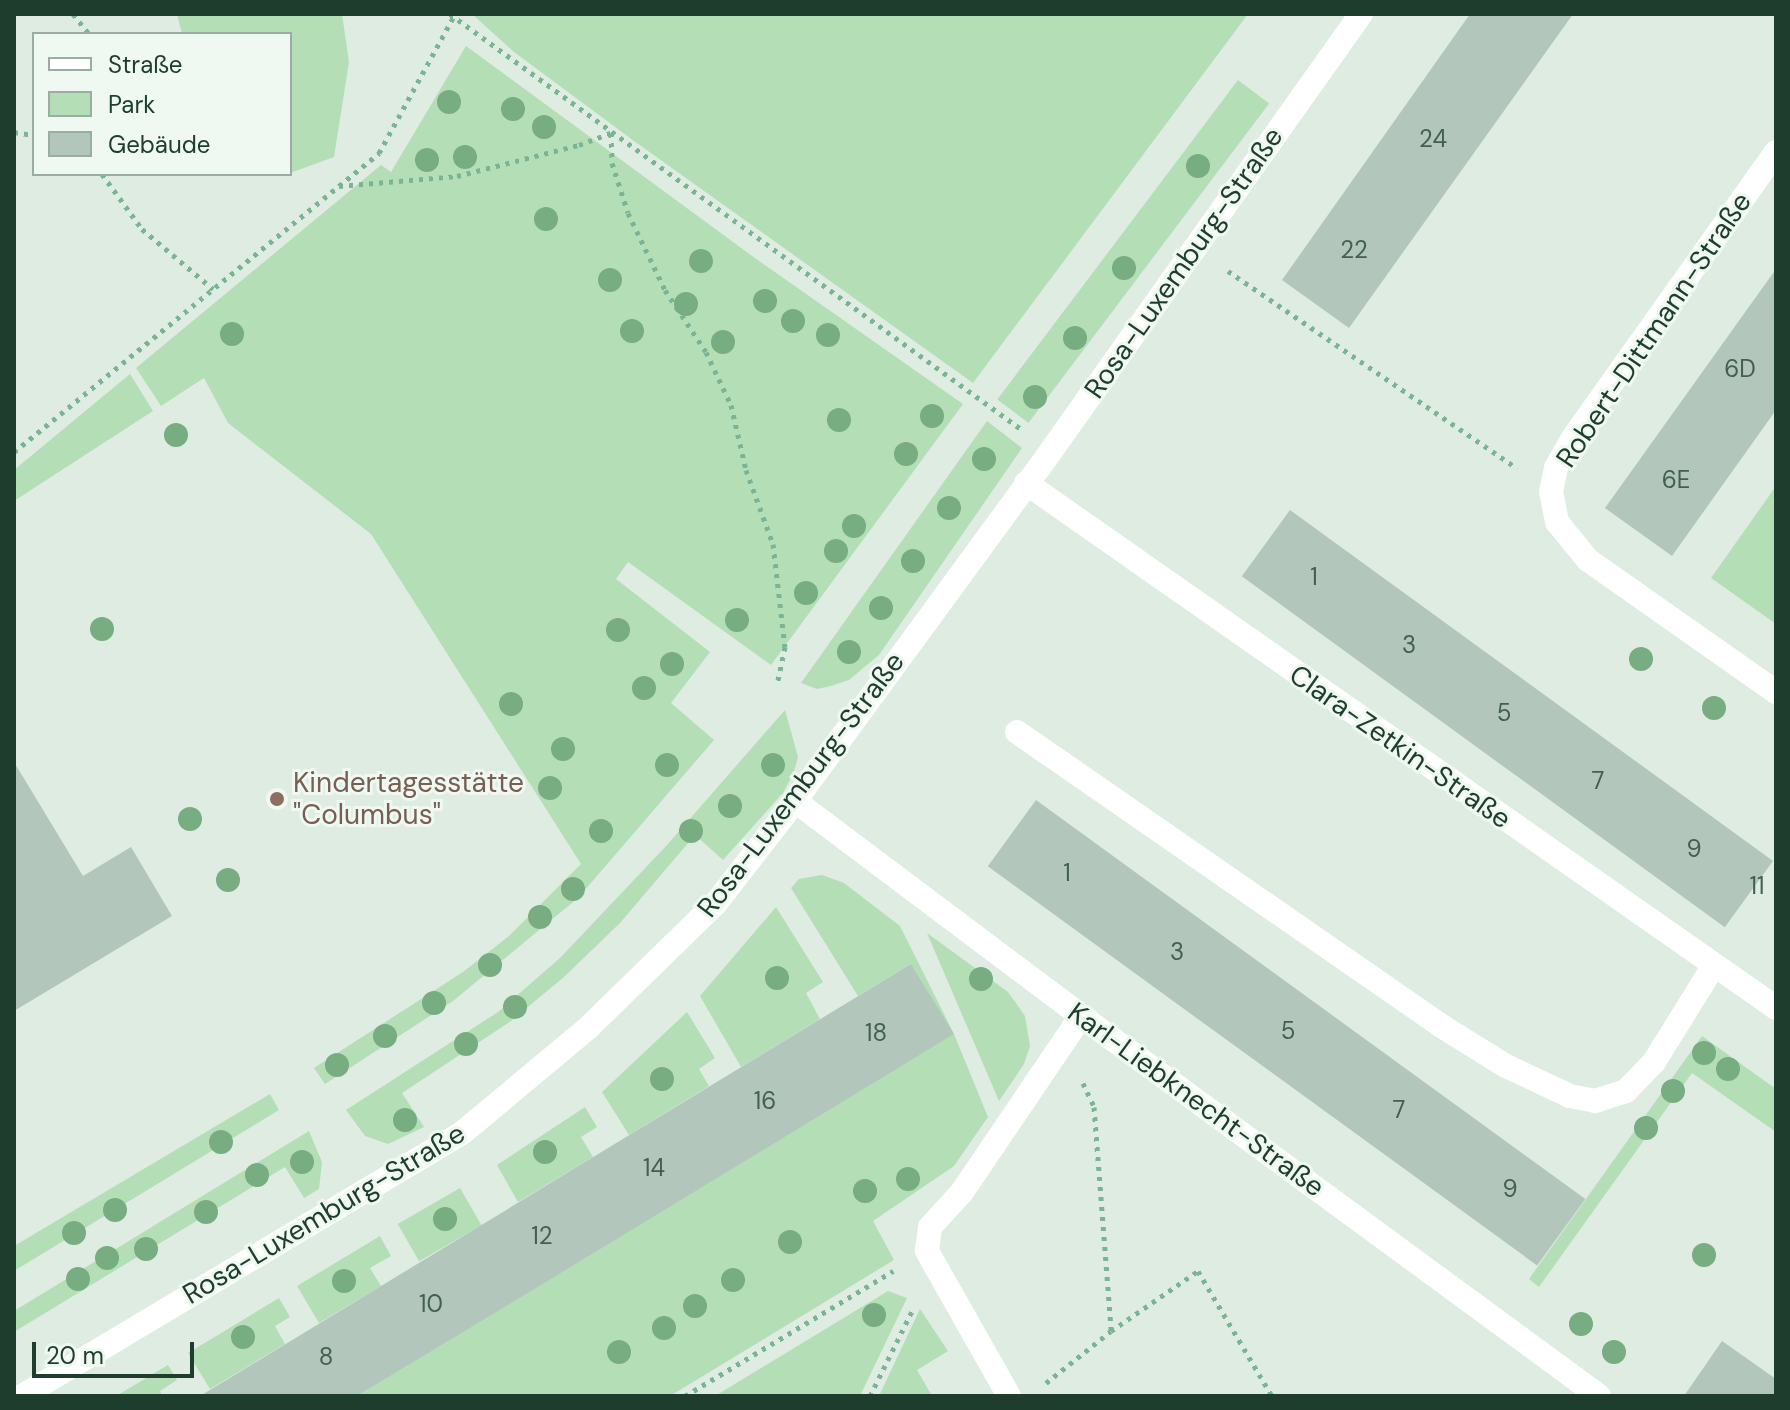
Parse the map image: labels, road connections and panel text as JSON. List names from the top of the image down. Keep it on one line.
{"streets":{"street":["Rosa-Luxemburg-Straße","Robert-Dittmann-Straße","Clara-Zetkin-Straße","Karl-Liebknecht-Straße"]},"crossings":[["Rosa-Luxemburg-Straße","Clara-Zetkin-Straße"],["Rosa-Luxemburg-Straße","Karl-Liebknecht-Straße"]],"places":["Kindertagesstätte \"Columbus\""],"house_numbers":["24","22","6D","6E","1","3","5","7","9","1","11","3","5","18","16","7","14","9","12","10","8"],"legend":["Straße","Park","Gebäude"],"scale_bar":"20 m"}
